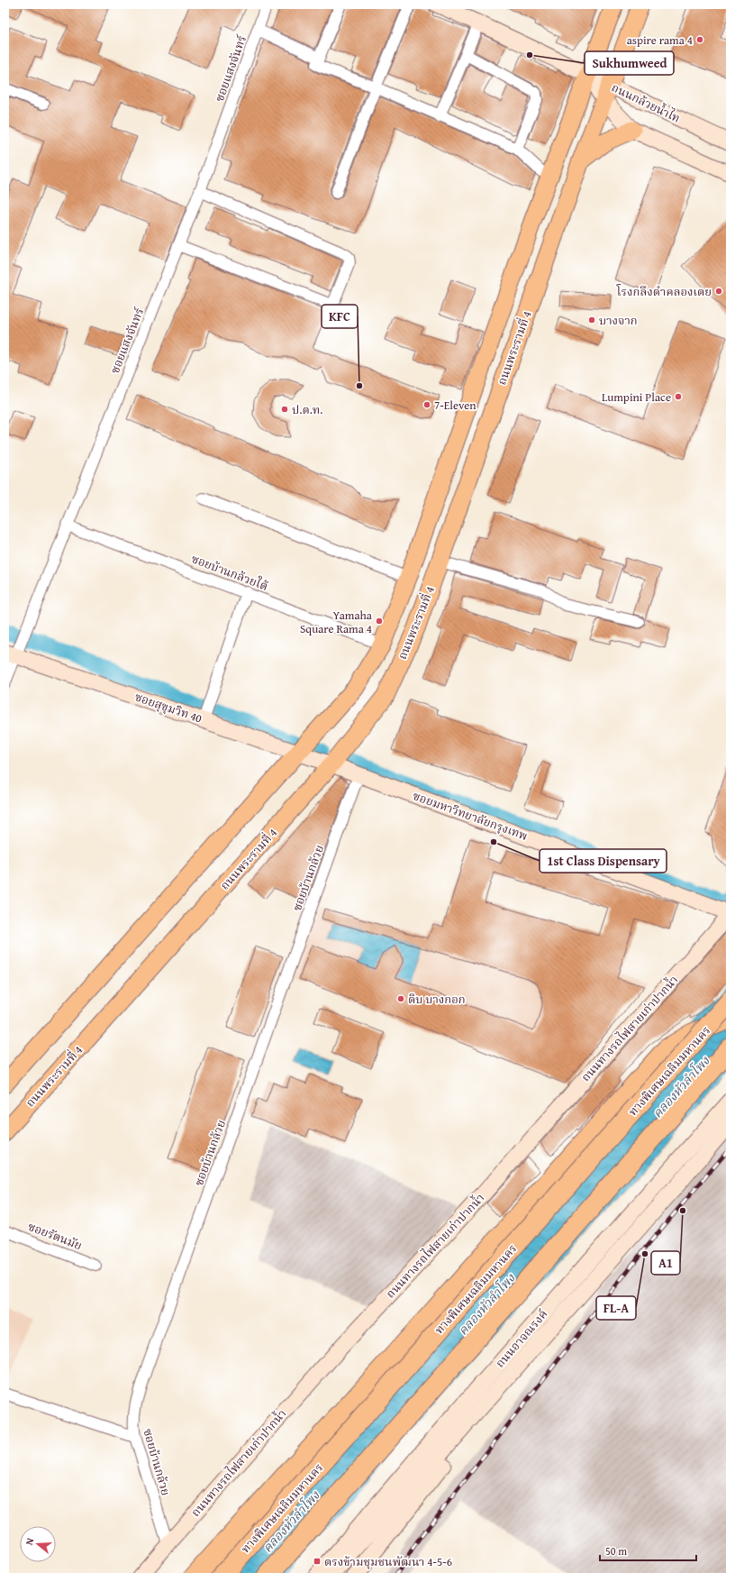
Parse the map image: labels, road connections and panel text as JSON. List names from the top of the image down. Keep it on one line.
{"streets":{"highway":["ทางพิเศษเฉลิมมหานคร"],"main road":["ถนนพระรามที่ 4"],"street":["ซอยแสงจันทร์","ถนนกล้วยน้ำไท","ซอยบ้านกล้วยใต้","ซอยสุขุมวิท 40","ซอยมหาวิทยาลัยกรุงเทพ","ซอยบ้านกล้วย","ถนนทางรถไฟสายเก่าปากน้ำ","ซอยรัตนมัย","ถนนอาจณรงค์"]},"crossings":[["ซอยแสงจันทร์","ซอยบ้านกล้วยใต้"],["ซอยแสงจันทร์","ซอยสุขุมวิท 40"],["ถนนกล้วยน้ำไท","ถนนพระรามที่ 4"],["ถนนพระรามที่ 4","ซอยบ้านกล้วยใต้"],["ถนนพระรามที่ 4","ซอยสุขุมวิท 40"],["ถนนพระรามที่ 4","ซอยมหาวิทยาลัยกรุงเทพ"],["ซอยสุขุมวิท 40","ซอยมหาวิทยาลัยกรุงเทพ"],["ซอยมหาวิทยาลัยกรุงเทพ","ซอยบ้านกล้วย"],["ซอยมหาวิทยาลัยกรุงเทพ","ถนนทางรถไฟสายเก่าปากน้ำ"],["ซอยบ้านกล้วย","ถนนทางรถไฟสายเก่าปากน้ำ"]],"water":["คลองหัวลำโพง"],"places":{"other":["aspire rama 4","Sukhumweed","โรงกลึงดำคลองเตย","บางจาก","KFC","Lumpini Place","7-Eleven","ป.ต.ท.","Yamaha Square Rama 4","1st Class Dispensary","ดิบ บางกอก","A1","FL-A"],"transit":["ตรงข้ามชุมชนพัฒนา 4-5-6"]},"scale_bar":"50 m","north":"left"}
